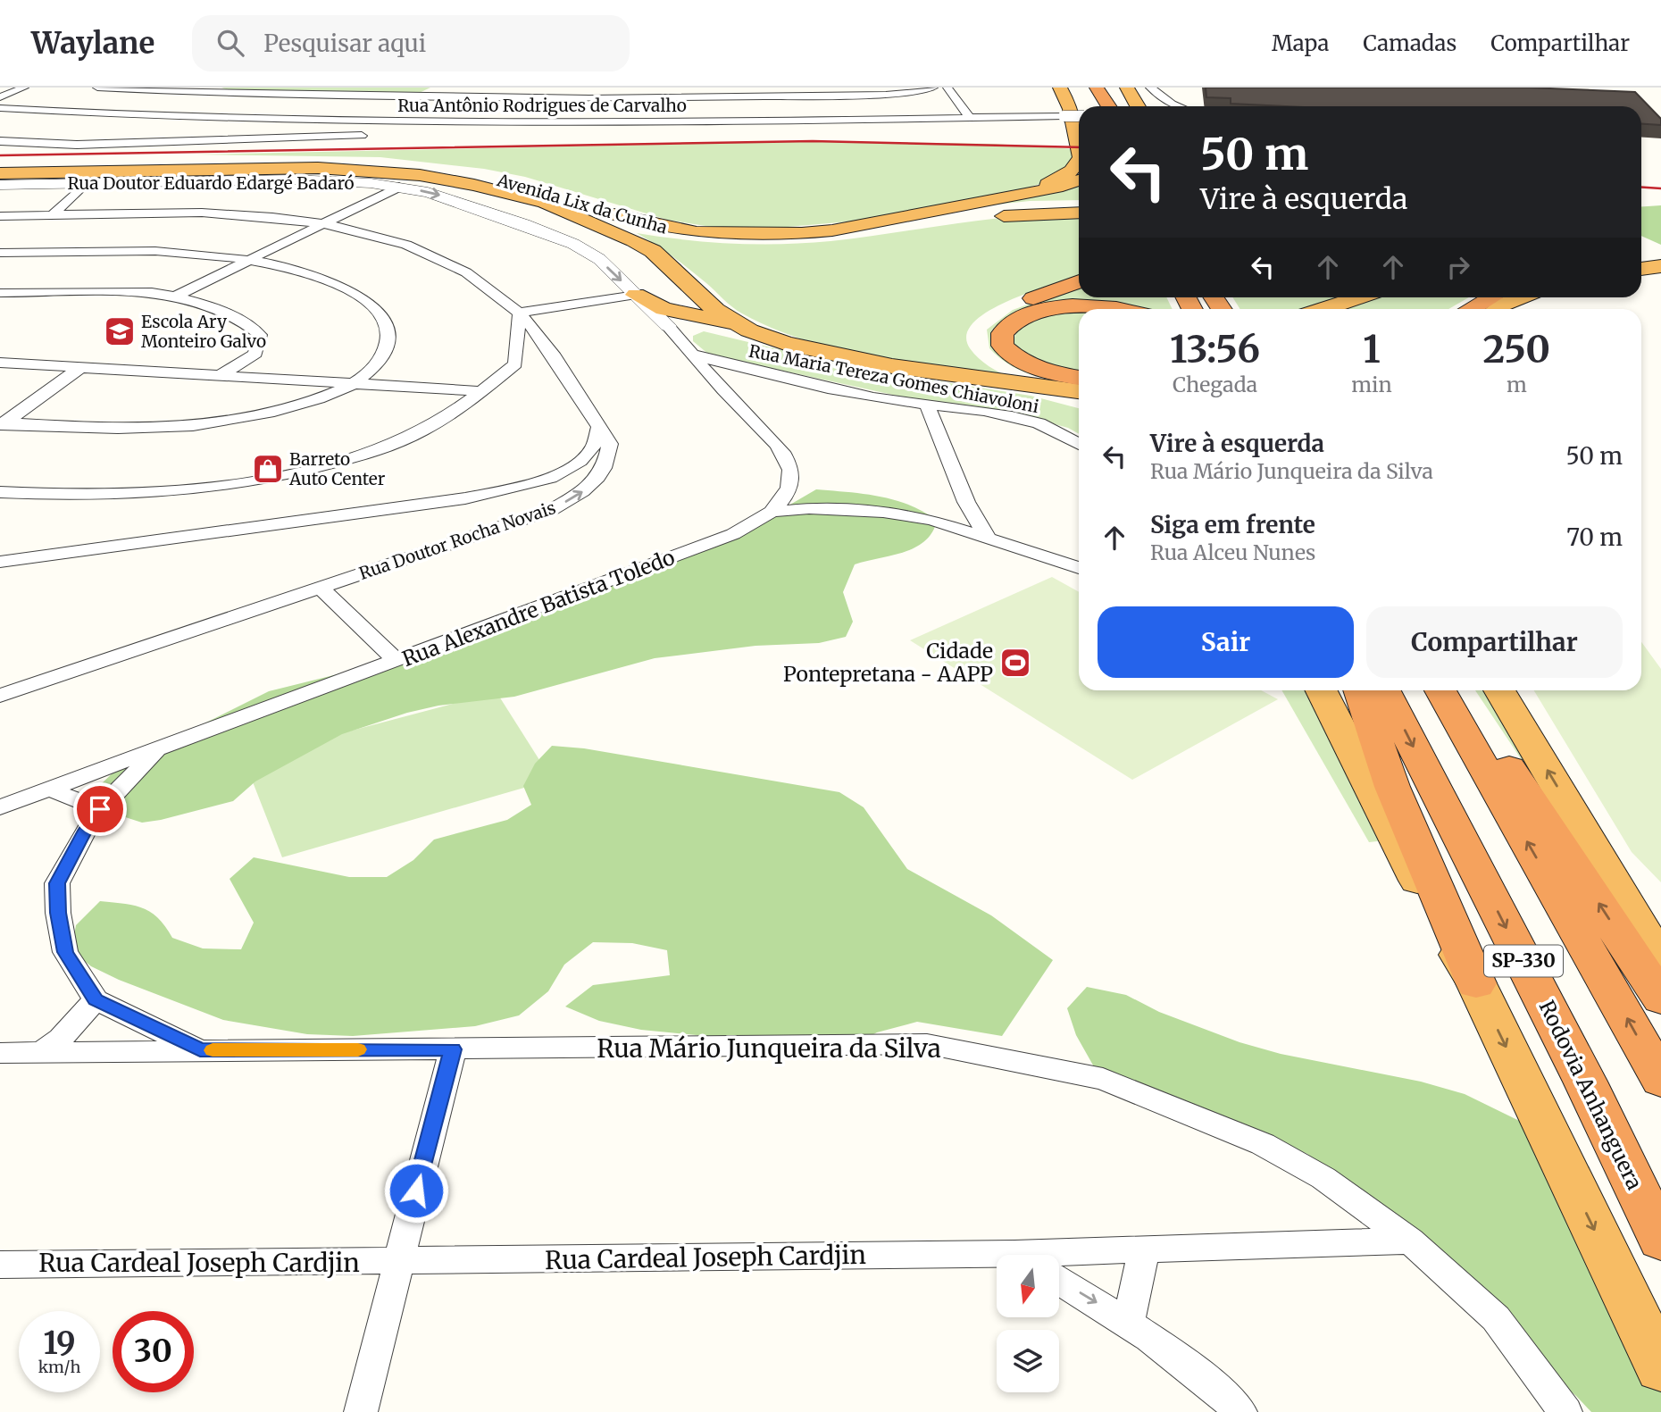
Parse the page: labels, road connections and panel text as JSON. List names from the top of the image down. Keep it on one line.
{"streets":{"highway":["Avenida Lix da Cunha","SP-330","Rodovia Anhanguera"],"street":["Rua Antônio Rodrigues de Carvalho","Rua Doutor Eduardo Edargé Badaró","Rua Maria Tereza Gomes Chiavoloni","Rua Doutor Rocha Novais","Rua Alexandre Batista Toledo","Rua Mário Junqueira da Silva","Rua Cardeal Joseph Cardjin"]},"crossings":[["Rua Doutor Eduardo Edargé Badaró","Rua Maria Tereza Gomes Chiavoloni"],["Rua Mário Junqueira da Silva","Rua Cardeal Joseph Cardjin"]],"places":{"school or university":["Escola Ary Monteiro Galvo"],"shop":["Barreto Auto Center"],"sports":["Cidade Pontepretana - AAPP"]},"north":"bottom","page":{"header":"Waylane","search":"Pesquisar aqui","nav":["Mapa","Camadas","Compartilhar"],"turn":["50 m","Vire à esquerda"],"eta":["13:56","Chegada","1","min","250","m"],"list":[{"name":"Vire à esquerda","note":"Rua Mário Junqueira da Silva","value":"50 m"},{"name":"Siga em frente","note":"Rua Alceu Nunes","value":"70 m"}],"buttons":["Sair","Compartilhar"],"speed":"19 km/h","limit":"30"}}
